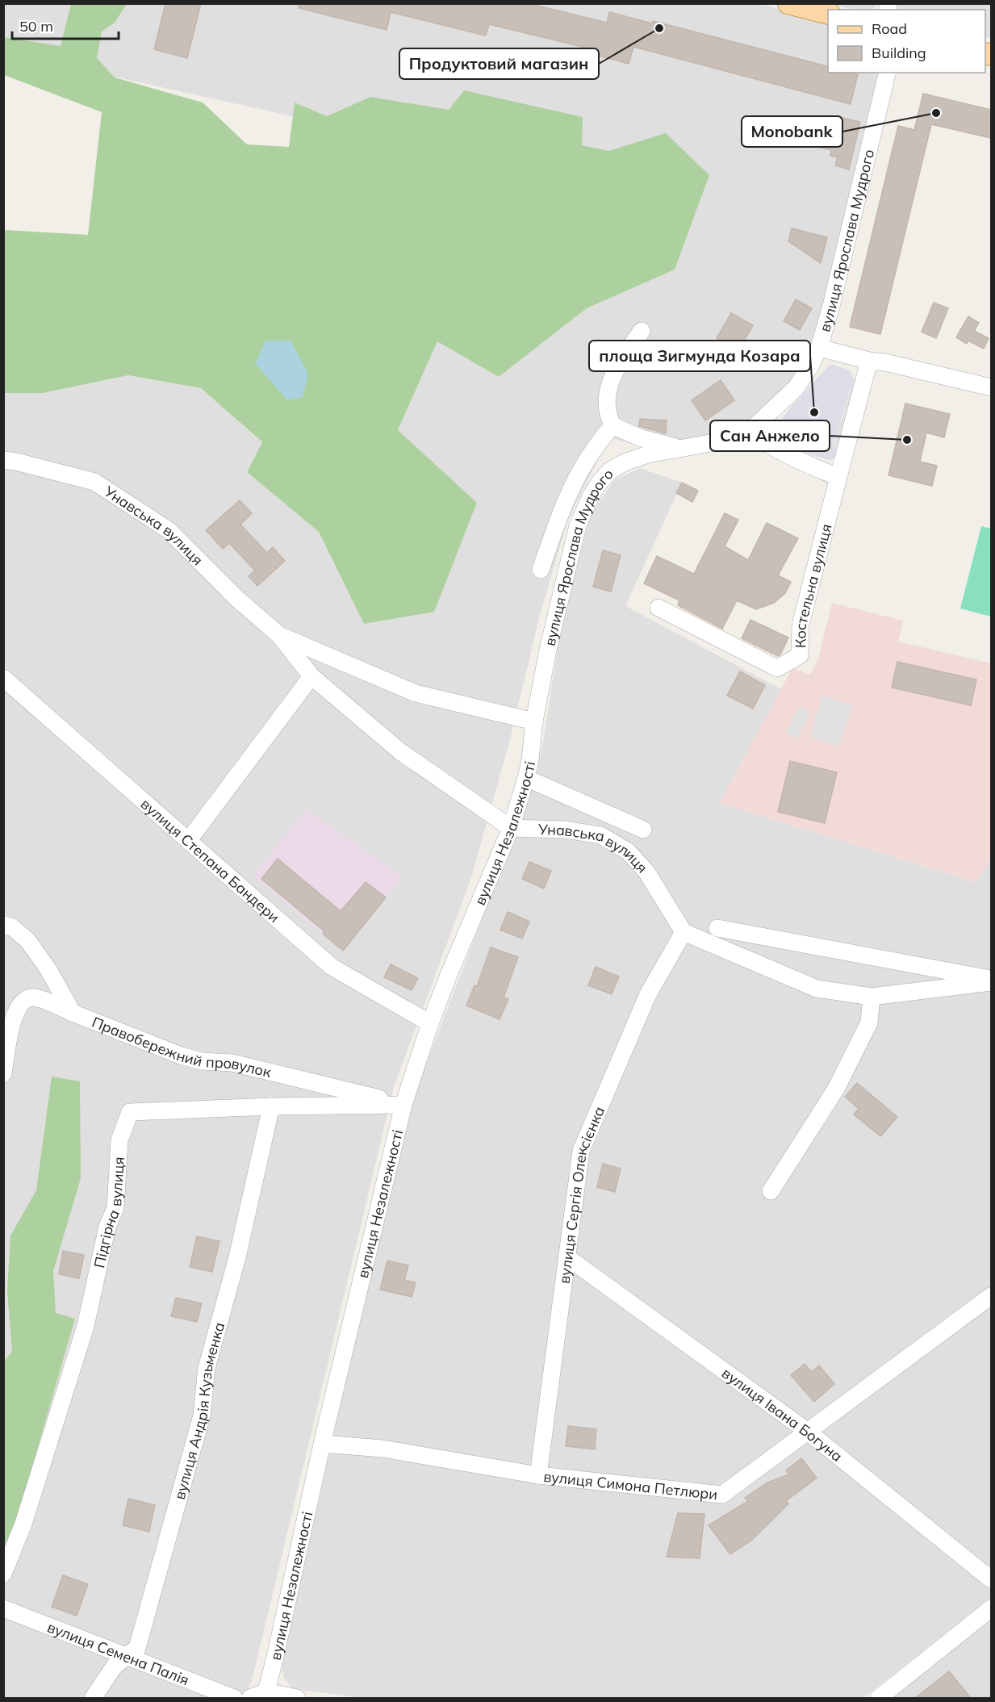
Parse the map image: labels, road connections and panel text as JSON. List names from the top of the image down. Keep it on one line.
{"streets":{"street":["вулиця Ярослава Мудрого","Унавська вулиця","Костельна вулиця","вулиця Незалежності","вулиця Степана Бандери","Правобережний провулок","вулиця Сергія Олексієнка","Підгірна вулиця","вулиця Андрія Кузьменка","вулиця Івана Богуна","вулиця Симона Петлюри","вулиця Семена Палія"]},"crossings":[["вулиця Ярослава Мудрого","Унавська вулиця"],["вулиця Ярослава Мудрого","вулиця Незалежності"],["Унавська вулиця","вулиця Незалежності"],["Унавська вулиця","вулиця Сергія Олексієнка"],["вулиця Незалежності","вулиця Степана Бандери"],["вулиця Незалежності","Правобережний провулок"],["вулиця Незалежності","Підгірна вулиця"],["вулиця Незалежності","вулиця Симона Петлюри"],["Правобережний провулок","Підгірна вулиця"],["вулиця Сергія Олексієнка","вулиця Івана Богуна"],["вулиця Сергія Олексієнка","вулиця Симона Петлюри"],["Підгірна вулиця","вулиця Андрія Кузьменка"],["вулиця Андрія Кузьменка","вулиця Семена Палія"],["вулиця Івана Богуна","вулиця Симона Петлюри"]],"places":["Продуктовий магазин","Monobank","площа Зигмунда Козара","Сан Анжело"],"legend":["Road","Building"],"scale_bar":"50 m"}
